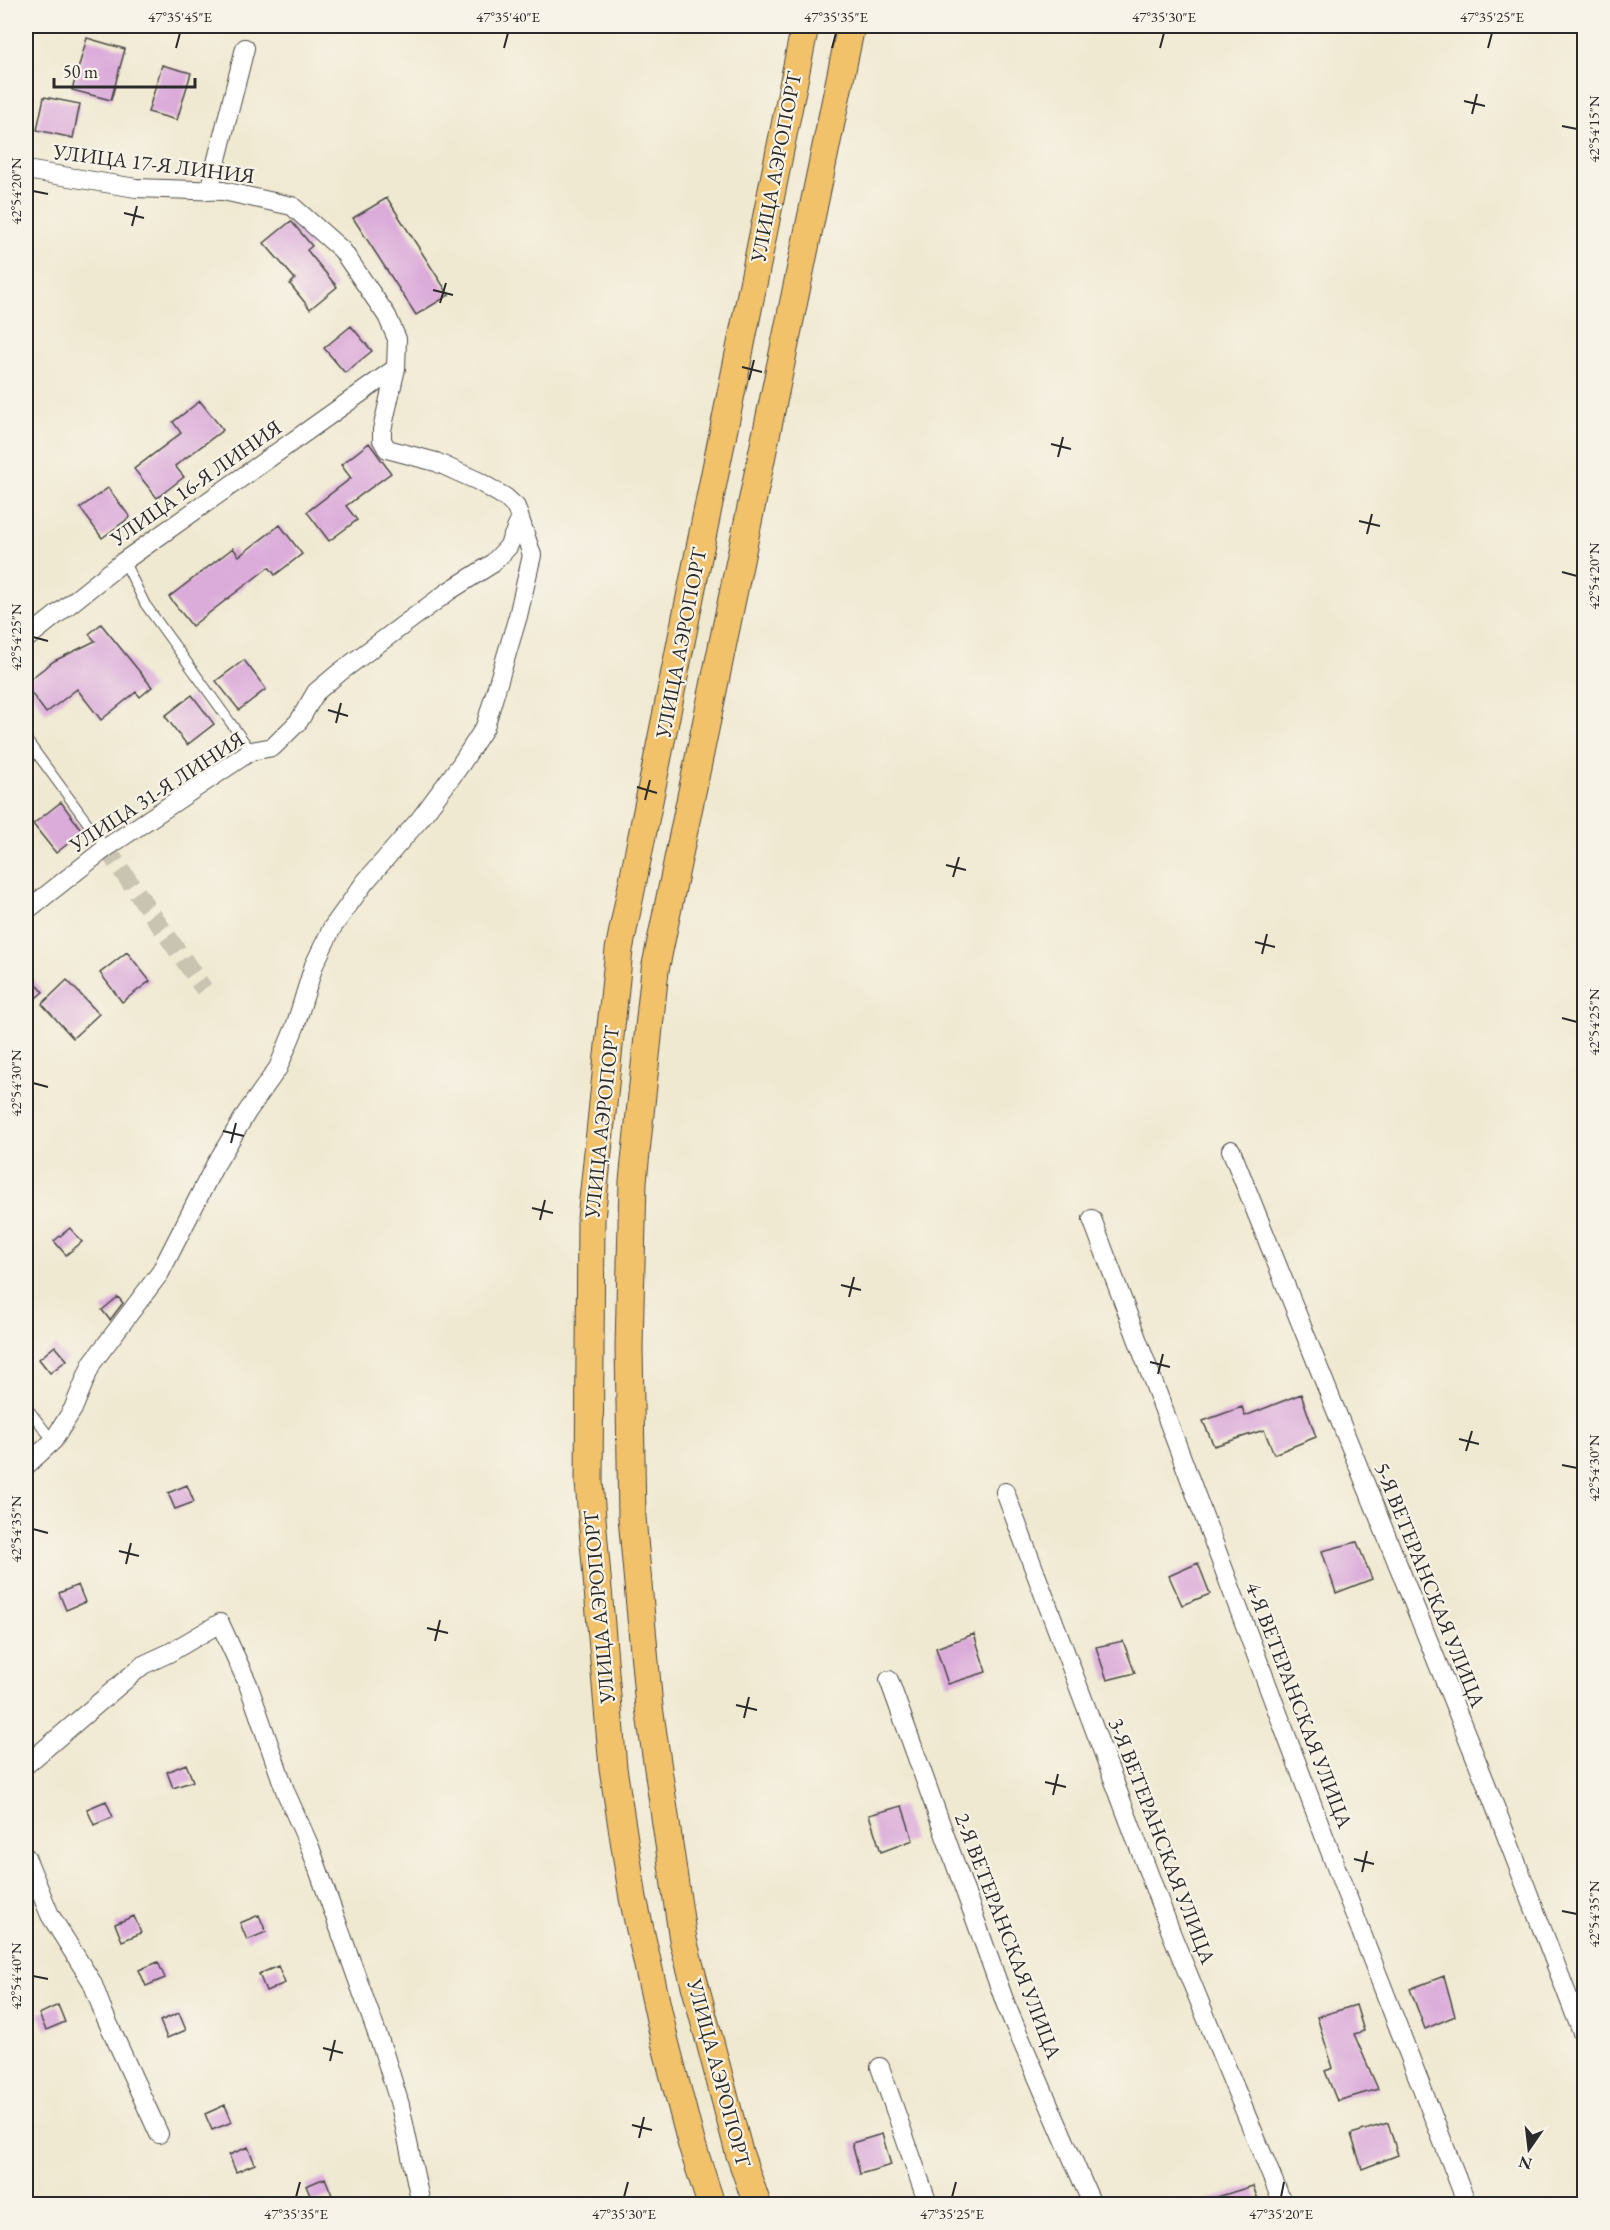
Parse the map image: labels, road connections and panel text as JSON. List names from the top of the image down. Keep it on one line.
{"streets":{"main road":["УЛИЦА АЭРОПОРТ"],"street":["УЛИЦА 17-Я ЛИНИЯ","УЛИЦА 16-Я ЛИНИЯ","УЛИЦА 31-Я ЛИНИЯ","5-Я ВЕТЕРАНСКАЯ УЛИЦА","4-Я ВЕТЕРАНСКАЯ УЛИЦА","3-Я ВЕТЕРАНСКАЯ УЛИЦА","2-Я ВЕТЕРАНСКАЯ УЛИЦА"]},"crossings":[["УЛИЦА 17-Я ЛИНИЯ","УЛИЦА 16-Я ЛИНИЯ"],["УЛИЦА 17-Я ЛИНИЯ","УЛИЦА 31-Я ЛИНИЯ"]],"scale_bar":"50 m","north":"bottom","coordinates":["47°35'45\"E","47°35'40\"E","47°35'35\"E","47°35'30\"E","47°35'25\"E","42°54'15\"N","42°54'20\"N","42°54'25\"N","42°54'30\"N","42°54'35\"N","42°54'40\"N","47°35'20\"E"]}
